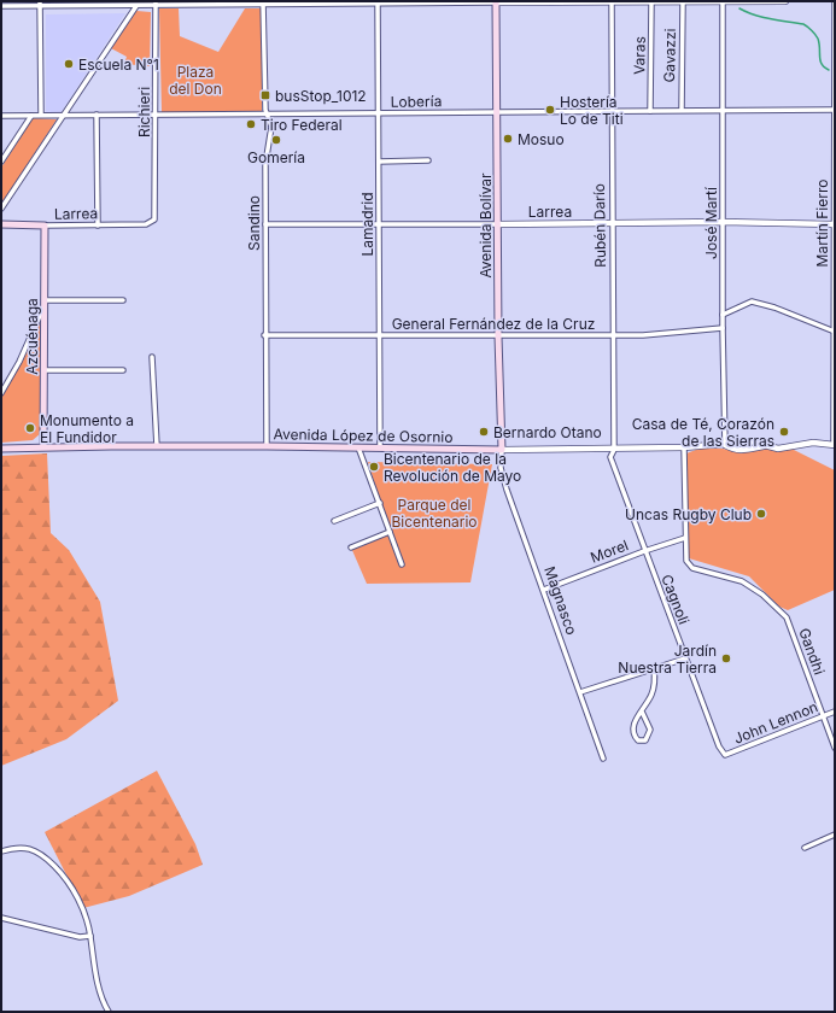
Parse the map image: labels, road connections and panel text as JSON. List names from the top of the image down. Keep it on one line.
{"streets":{"main road":["Larrea","Avenida Bolívar","Azcuénaga","Avenida López de Osornio"],"street":["Varas","Gavazzi","Lobería","Richieri","Sandino","José Martí","Martín Fierro","Lamadrid","Rubén Darío","General Fernández de la Cruz","Morel","Cagnoli","Magnasco","Gandhi","John Lennon"]},"crossings":[["Varas","Lobería"],["Gavazzi","Lobería"],["Lobería","Richieri"],["Lobería","Sandino"],["Lobería","José Martí"],["Lobería","Martín Fierro"],["Lobería","Lamadrid"],["Lobería","Avenida Bolívar"],["Lobería","Rubén Darío"],["Richieri","Larrea"],["Larrea","Sandino"],["Larrea","José Martí"],["Larrea","Martín Fierro"],["Larrea","Lamadrid"],["Larrea","Avenida Bolívar"],["Larrea","Rubén Darío"],["Larrea","Azcuénaga"],["Sandino","General Fernández de la Cruz"],["Sandino","Avenida López de Osornio"],["José Martí","General Fernández de la Cruz"],["José Martí","Avenida López de Osornio"],["Martín Fierro","Avenida López de Osornio"],["Lamadrid","General Fernández de la Cruz"],["Lamadrid","Avenida López de Osornio"],["Avenida Bolívar","General Fernández de la Cruz"],["Avenida Bolívar","Avenida López de Osornio"],["Avenida Bolívar","Magnasco"],["Rubén Darío","General Fernández de la Cruz"],["Rubén Darío","Avenida López de Osornio"],["Rubén Darío","Cagnoli"],["Azcuénaga","Avenida López de Osornio"],["Avenida López de Osornio","Cagnoli"],["Avenida López de Osornio","Magnasco"],["Morel","Cagnoli"],["Morel","Magnasco"],["Morel","Gandhi"],["Cagnoli","John Lennon"],["Gandhi","John Lennon"]],"parks":["Plaza del Don","Parque del Bicentenario"],"places":{"other":["Escuela N°1","Hostería Lo de Titi","Tiro Federal","Mosuo","Gomería","Monumento a El Fundidor","Bernardo Otano","Casa de Té, Corazón de las Sierras","Bicentenario de la Revolución de Mayo","Uncas Rugby Club","Jardín Nuestra Tierra"],"transit":["busStop_1012"]}}
